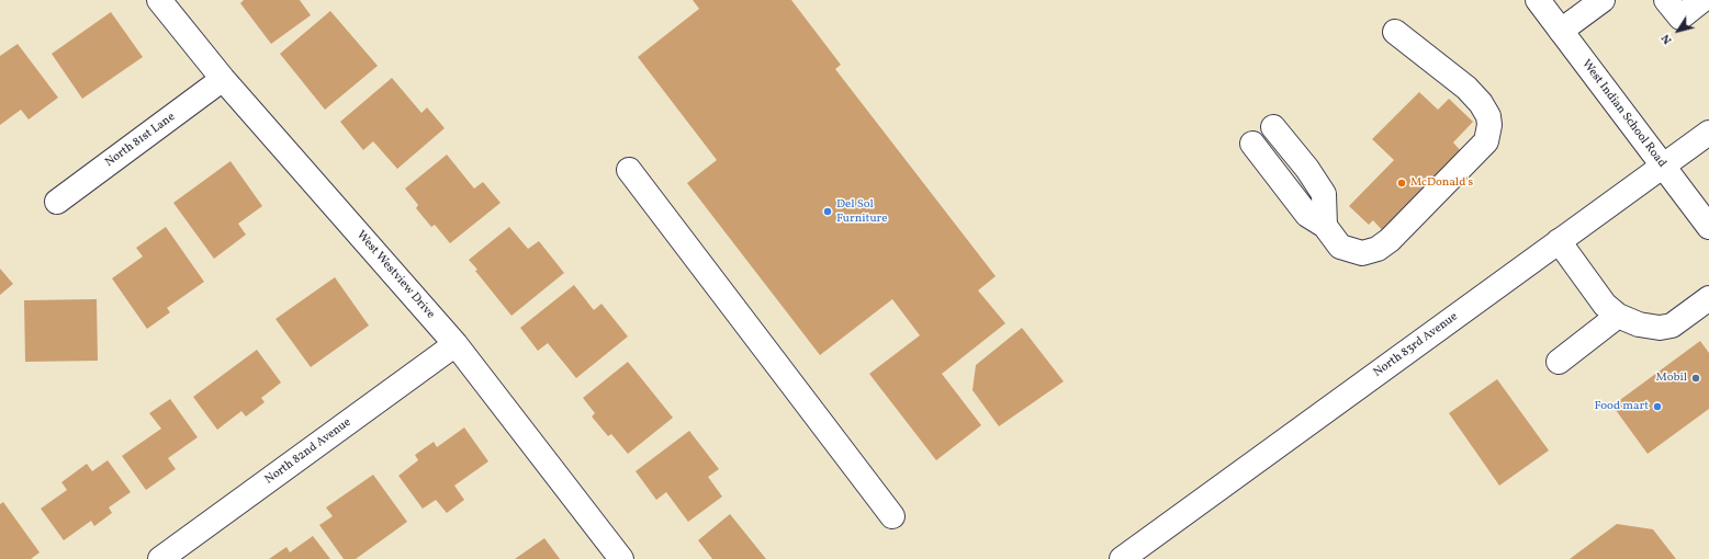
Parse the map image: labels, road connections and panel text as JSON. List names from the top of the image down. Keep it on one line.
{"streets":{"street":["West Indian School Road","North 81st Lane","West Westview Drive","North 83rd Avenue","North 82nd Avenue"]},"crossings":[["West Indian School Road","North 83rd Avenue"],["North 81st Lane","West Westview Drive"],["West Westview Drive","North 82nd Avenue"]],"places":["McDonald's","Del Sol Furniture","Mobil","Food mart"],"north":"bottom left"}
